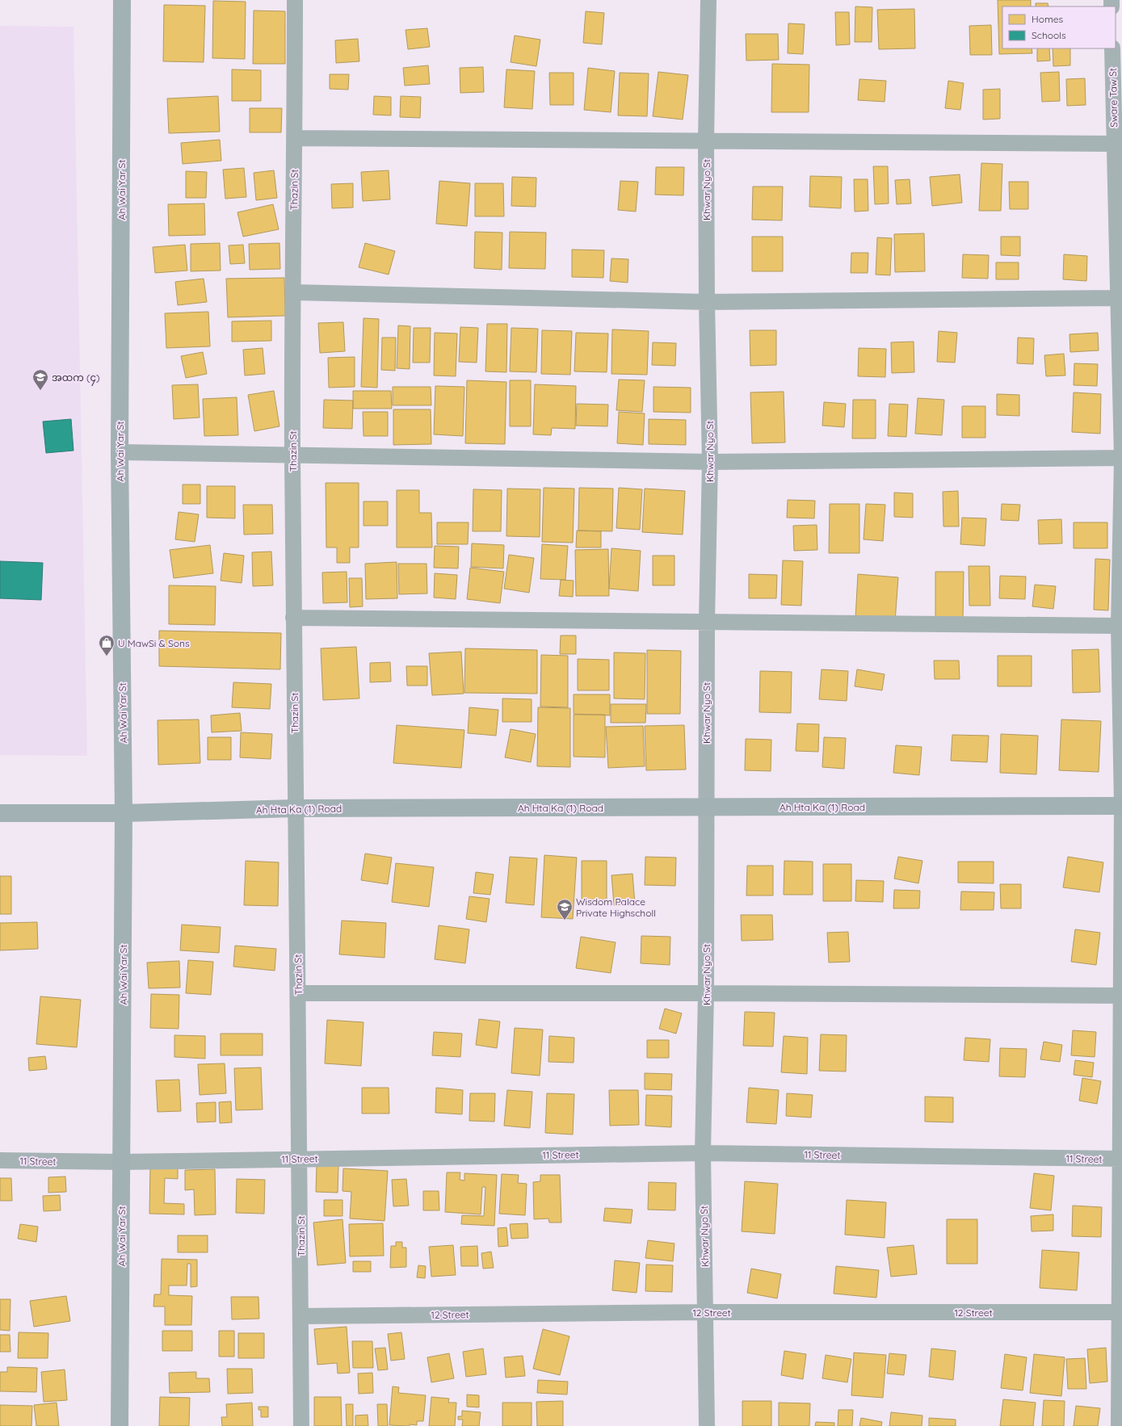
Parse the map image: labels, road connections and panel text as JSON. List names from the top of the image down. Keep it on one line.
{"streets":{"street":["Sware Taw St","Ah Wai Yar St","Thazin St","Khwar Nyo St","Ah Hta Ka (1) Road","11 Street","12 Street"]},"crossings":[["Sware Taw St","Ah Hta Ka (1) Road"],["Sware Taw St","11 Street"],["Sware Taw St","12 Street"],["Ah Wai Yar St","Ah Hta Ka (1) Road"],["Ah Wai Yar St","11 Street"],["Thazin St","Ah Hta Ka (1) Road"],["Thazin St","11 Street"],["Thazin St","12 Street"],["Khwar Nyo St","Ah Hta Ka (1) Road"],["Khwar Nyo St","11 Street"],["Khwar Nyo St","12 Street"]],"places":{"school or university":["အထက (၄)","Wisdom Palace Private Highscholl"],"shop":["U MawSi & Sons"]},"legend":["Homes","Schools"]}
